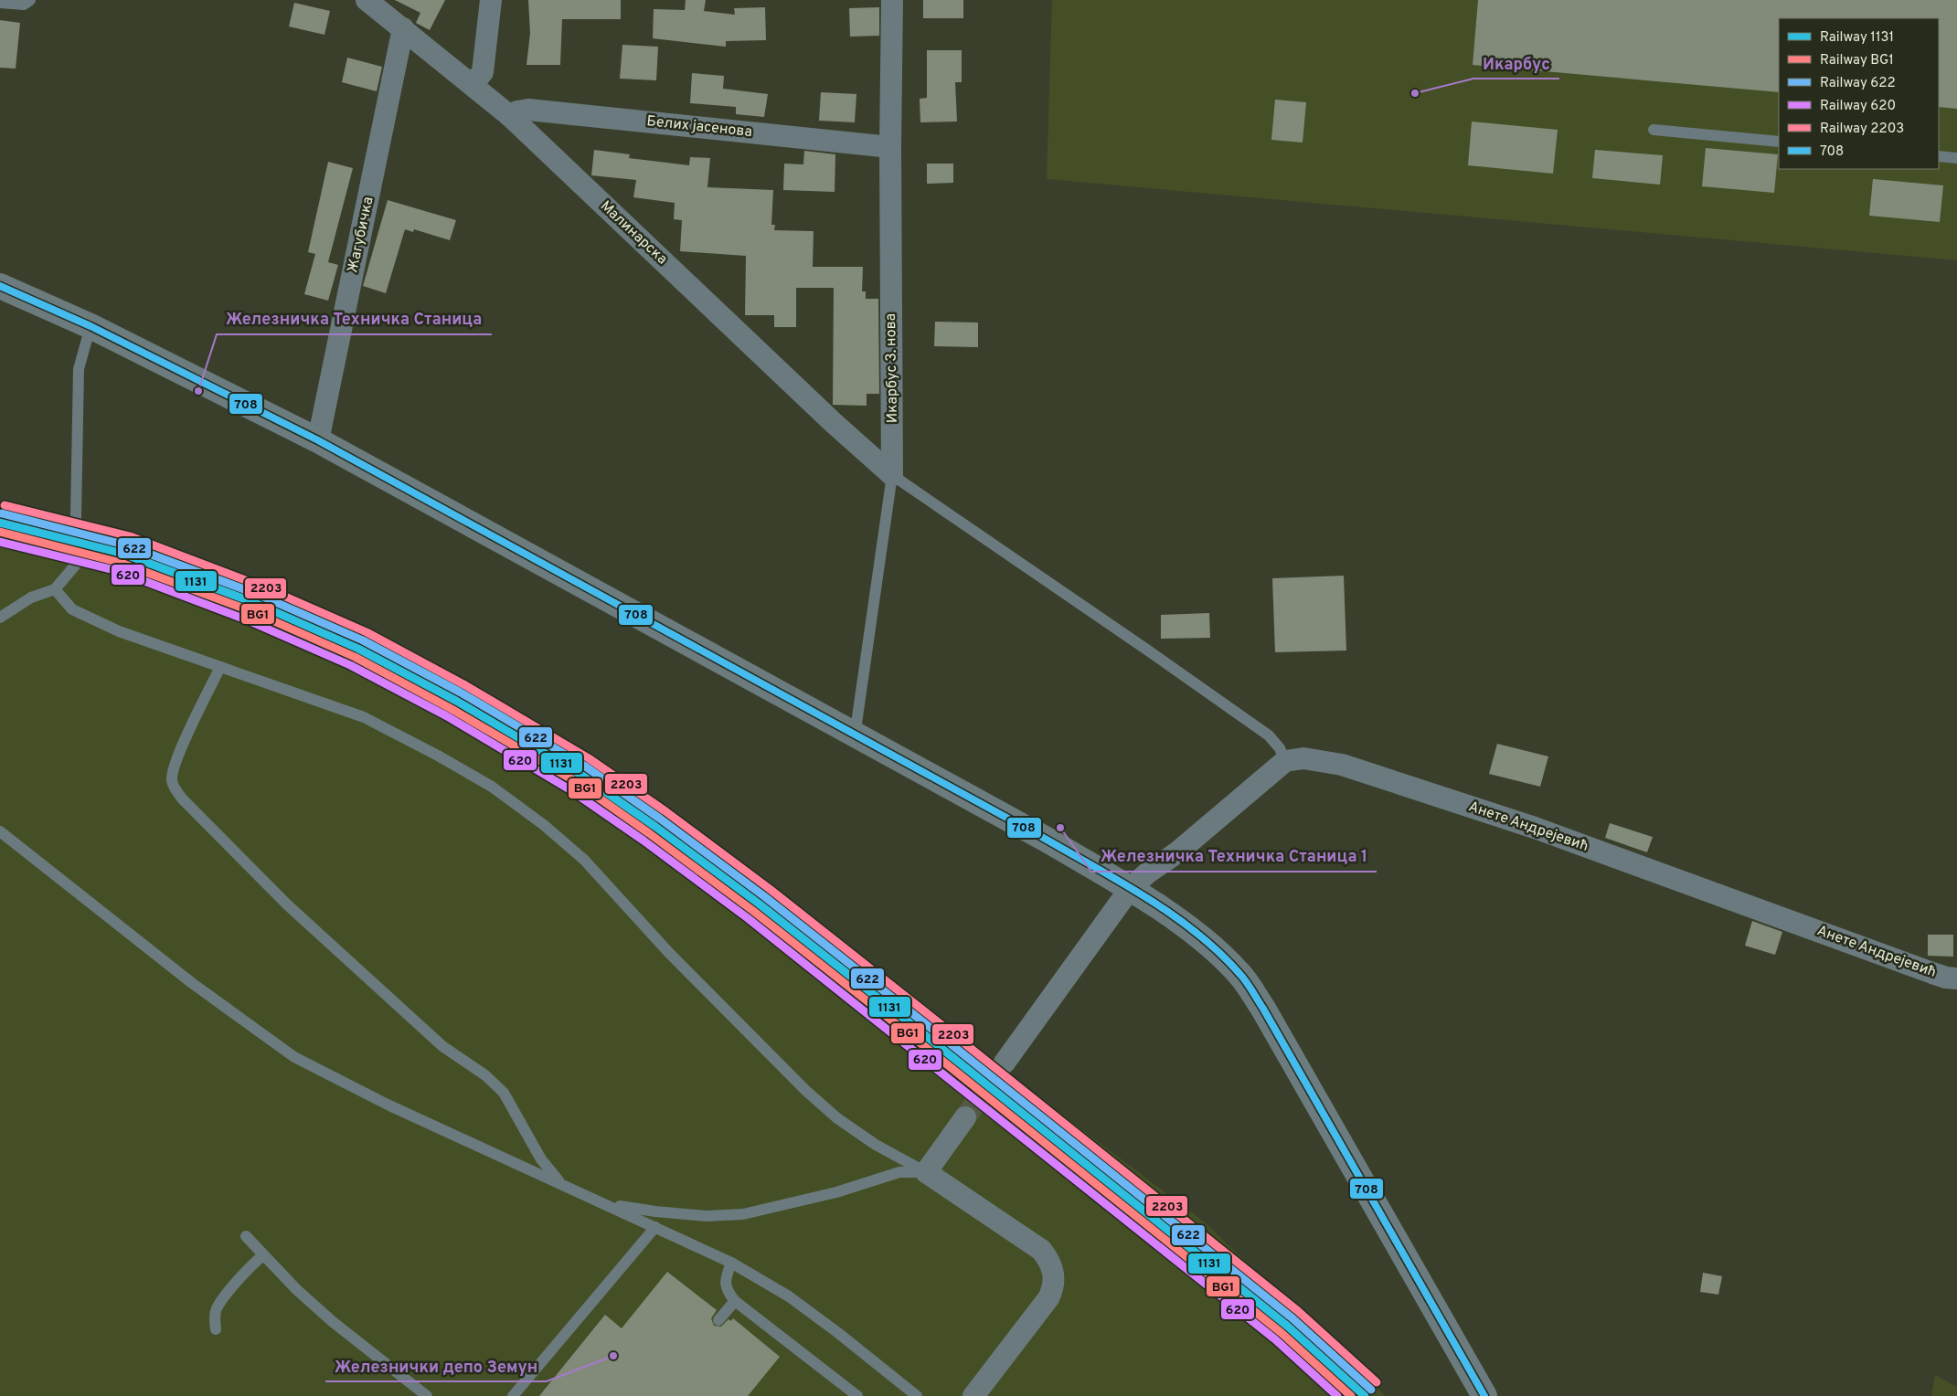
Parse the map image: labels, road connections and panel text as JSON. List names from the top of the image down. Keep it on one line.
{"streets":{"street":["Белих јасенова","Малинарска","Жагубичка","Икарбус 3. нова","Анете Андрејевић"]},"crossings":[["Белих јасенова","Малинарска"],["Белих јасенова","Икарбус 3. нова"],["Малинарска","Жагубичка"],["Малинарска","Икарбус 3. нова"]],"places":["Икарбус","Железничка Техничка Станица","Железничка Техничка Станица 1","Железнички депо Земун"],"lines":["transit line 708","rail line 2203","rail line 622","rail line 1131","rail line BG1","rail line 620"],"legend":["Railway 1131","Railway BG1","Railway 622","Railway 620","Railway 2203","708"]}
